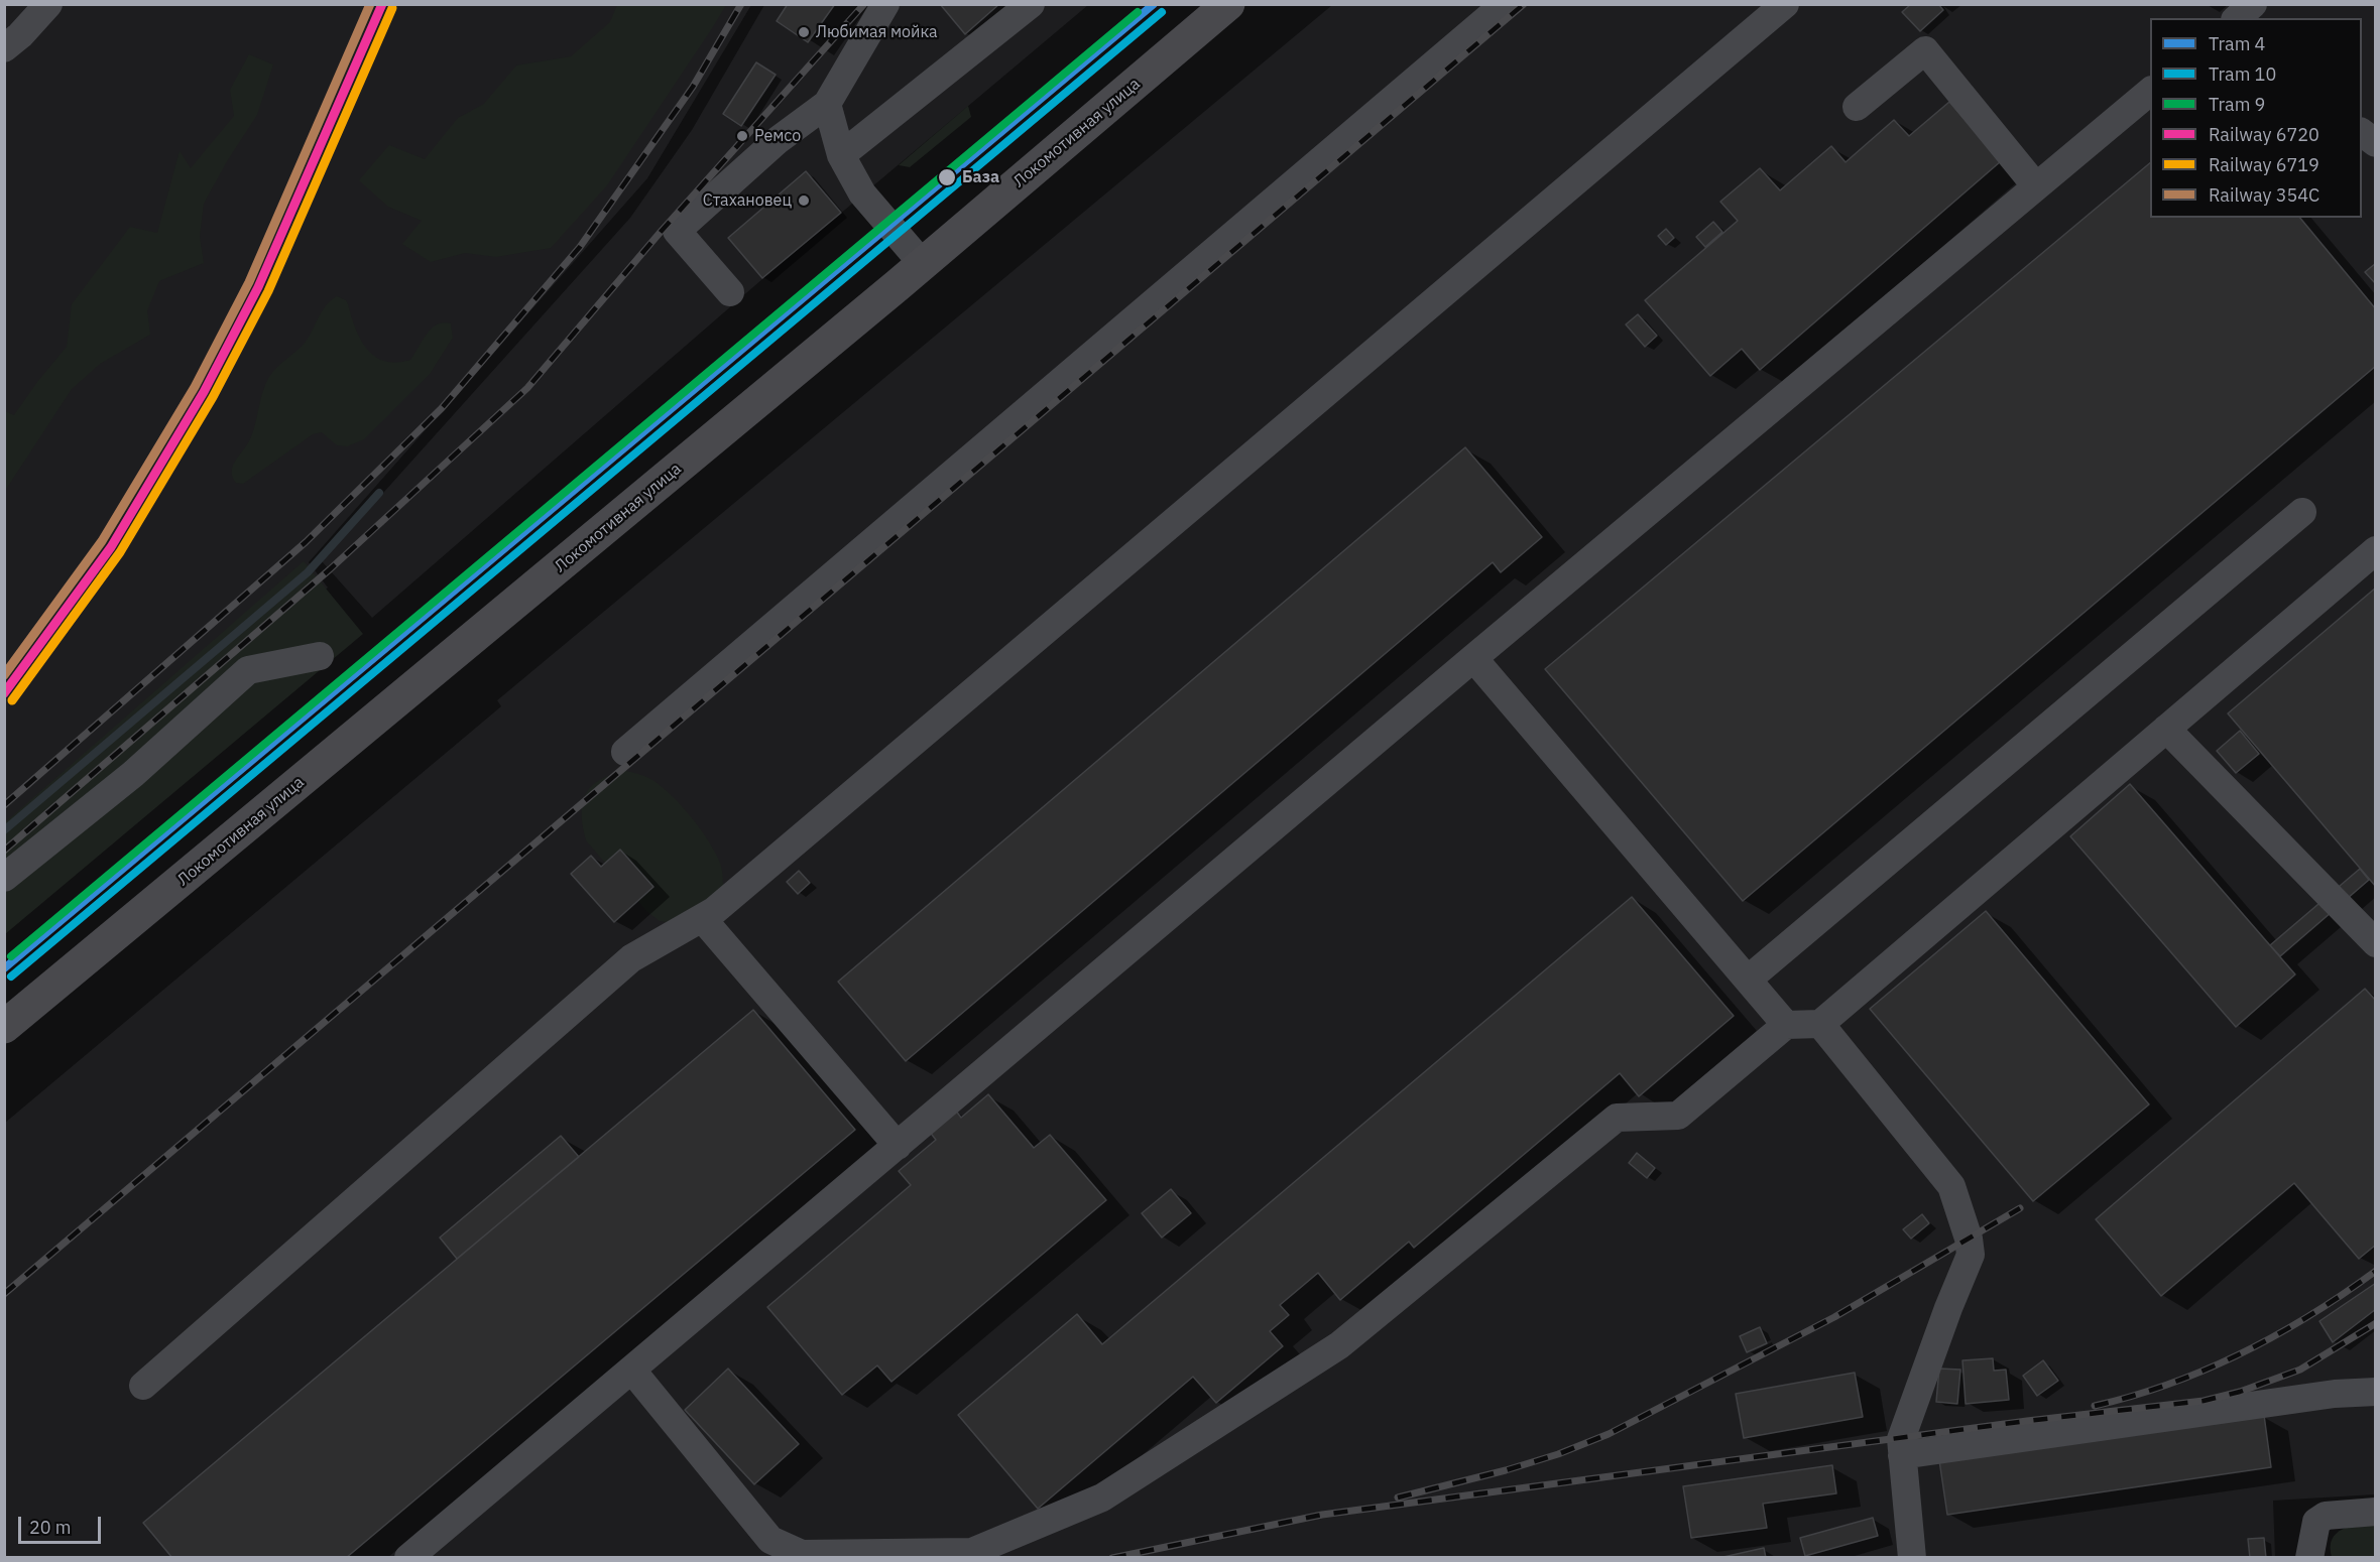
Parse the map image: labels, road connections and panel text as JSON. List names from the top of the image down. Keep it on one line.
{"streets":{"main road":["Локомотивная улица"]},"places":["Любимая мойка","Ремсо","База","Стахановец"],"lines":["tram line 4","rail line 6720","rail line 354С","rail line 6719","tram line 10","tram line 9"],"legend":["Tram 4","Tram 10","Tram 9","Railway 6720","Railway 6719","Railway 354С"],"scale_bar":"20 m"}
